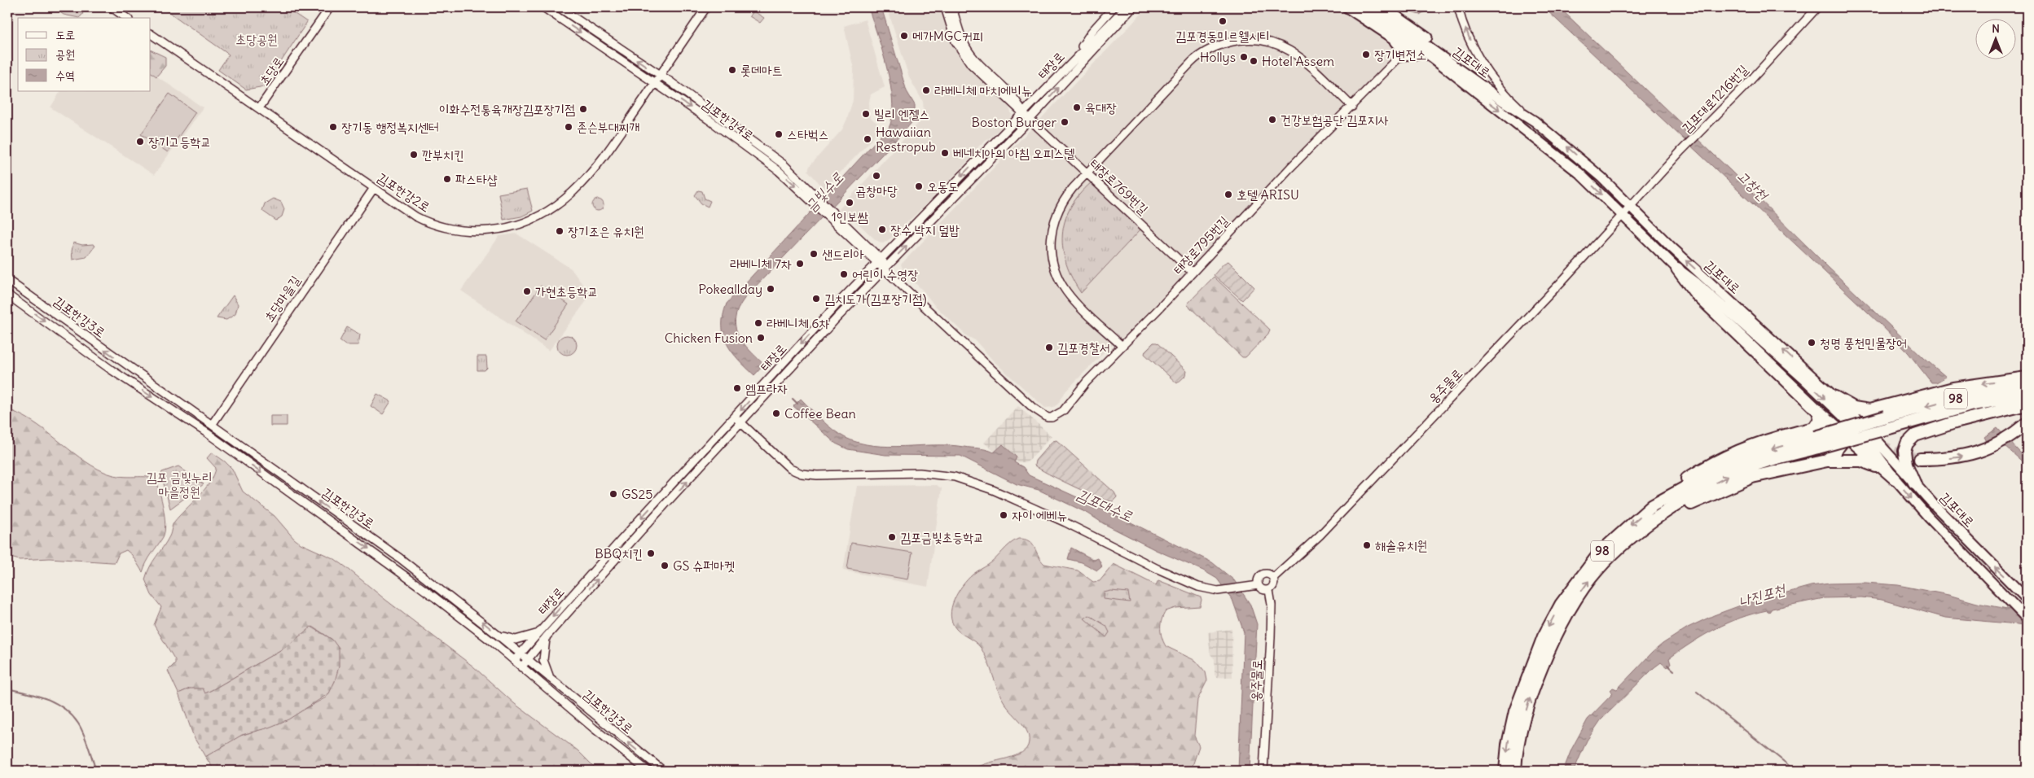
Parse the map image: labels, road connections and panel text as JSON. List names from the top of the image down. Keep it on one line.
{"streets":{"highway":["98"],"main road":["김포대로"],"street":["태장로","초당로","김포대로1216번길","김포한강4로","태장로769번길","김포한강2로","태장로795번길","초당마을길","김포한강3로","옹주물로"]},"crossings":[["김포대로","김포대로1216번길"],["김포대로","옹주물로"],["태장로","김포한강4로"],["태장로","태장로769번길"],["태장로","태장로795번길"],["태장로","김포한강3로"],["초당로","김포한강2로"],["김포대로1216번길","옹주물로"],["김포한강4로","김포한강2로"],["김포한강4로","태장로795번길"],["태장로769번길","태장로795번길"],["김포한강2로","초당마을길"],["초당마을길","김포한강3로"]],"water":["고창천","금빛수로","김포대수로","나진포천"],"parks":["초당공원","김포 금빛누리 마을정원"],"places":["김포경동미르웰시티","메가MGC커피","장기변전소","Hollys","Hotel Assem","롯데마트","라베니체 마치에비뉴","육대장","이화수전통육개장김포장기점","빌리 엔젤스","건강보험공단 김포지사","Boston Burger","장기동 행정복지센터","존슨부대찌개","스타벅스","Hawaiian Restropub","장기고등학교","베네치아의 아침 오피스텔","깐부치킨","곱창마당","파스타샵","오동도","호텔 ARISU","1인보쌈","장수 낙지 덮밥","장기조은 유치원","샌드리아","라베니체 7차","어린이 수영장","Pokeallday","가현초등학교","김치도가(김포장기점)","라베니체 6차","Chicken Fusion","청명 풍천민물장어","김포경찰서","엠프라자","Coffee Bean","GS25","자이 에베뉴","김포금빛초등학교","해솔유치원","BBQ치킨","GS 슈퍼마켓"],"legend":["도로","공원","수역"],"north":"top"}
